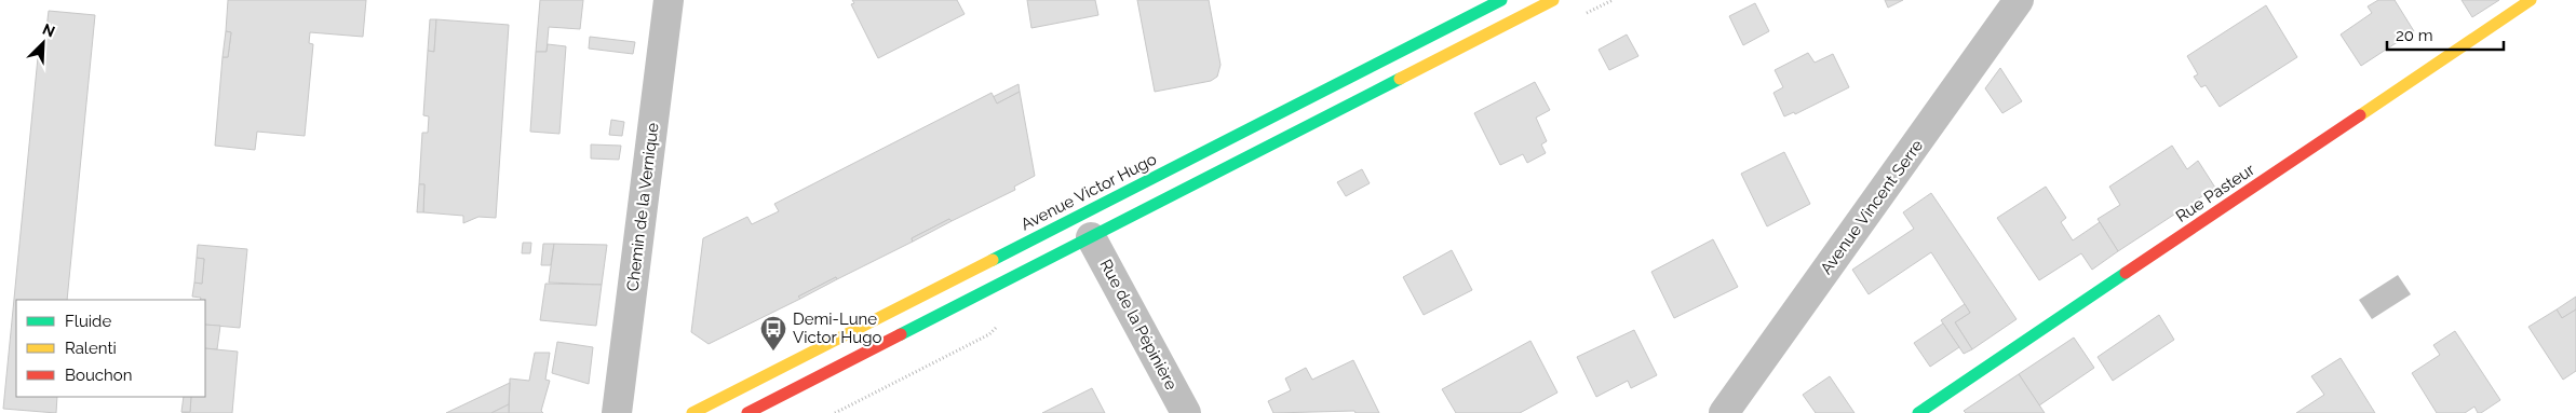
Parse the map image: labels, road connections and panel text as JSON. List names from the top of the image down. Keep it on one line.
{"streets":{"main road":["Avenue Victor Hugo","Rue Pasteur"],"street":["Chemin de la Vernique","Avenue Vincent Serre","Rue de la Pépinière"]},"places":{"bus stop":["Demi-Lune Victor Hugo"]},"legend":["Fluide","Ralenti","Bouchon"],"scale_bar":"20 m","north":"top right"}
